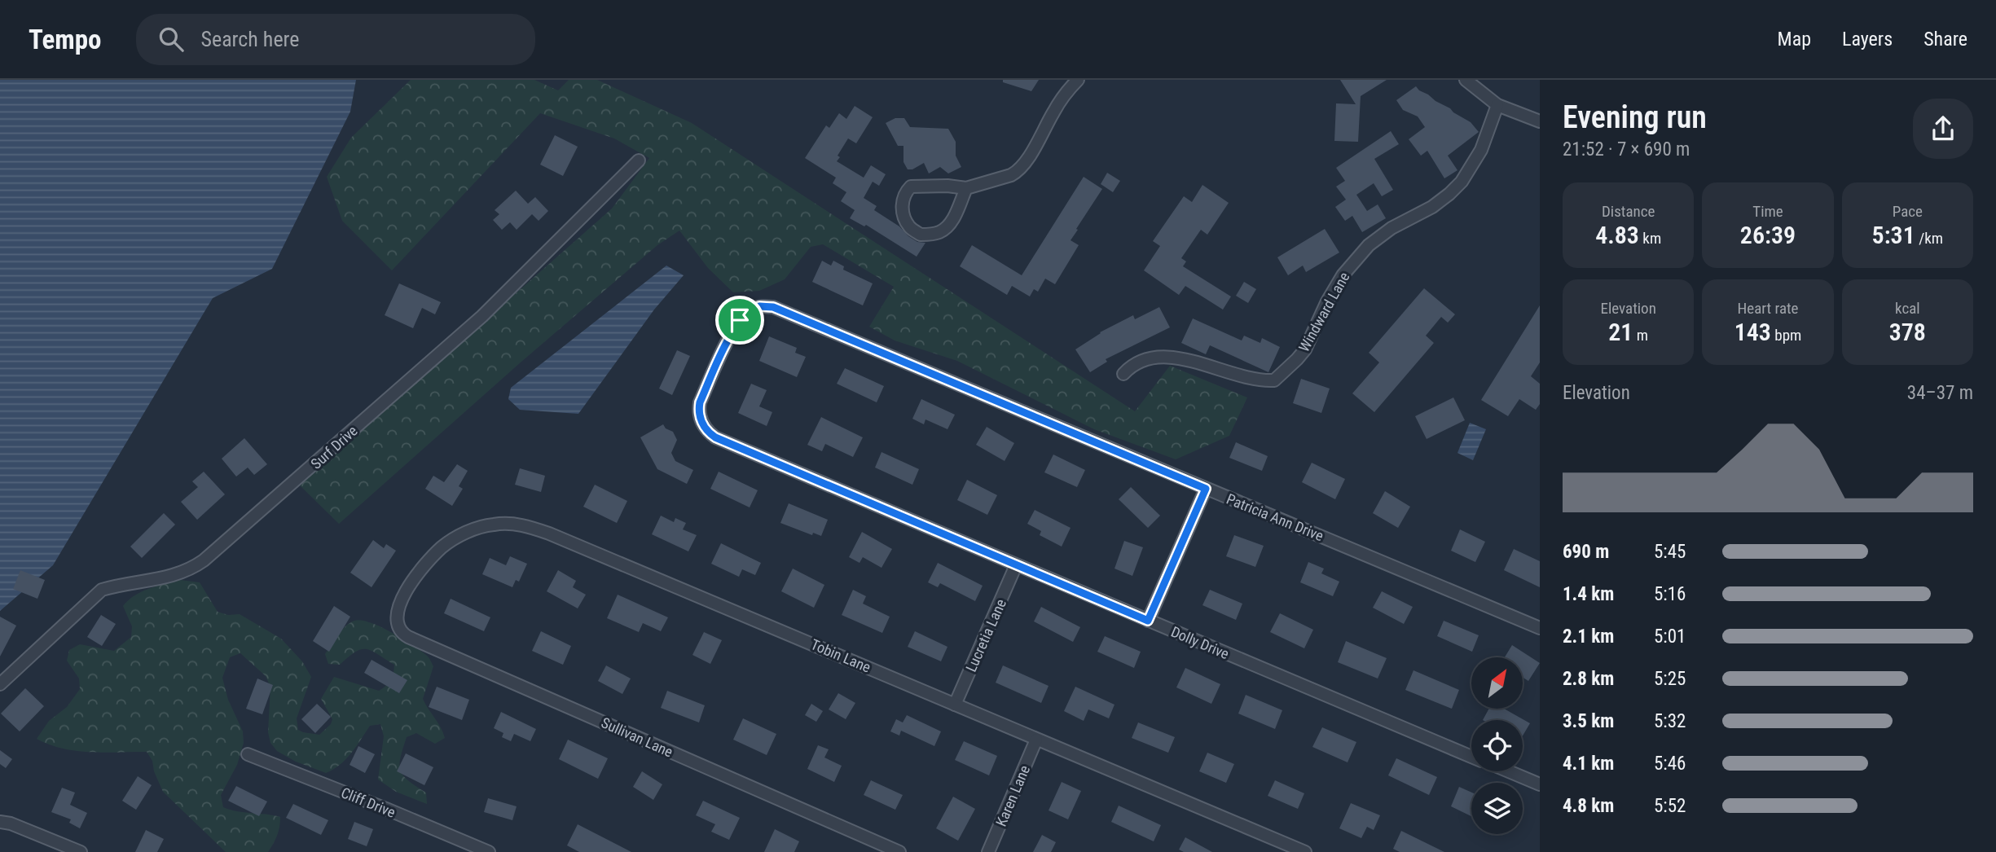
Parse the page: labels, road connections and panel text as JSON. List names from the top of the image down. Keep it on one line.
{"streets":{"street":["Windward Lane","Surf Drive","Patricia Ann Drive","Lucretia Lane","Dolly Drive","Tobin Lane","Sullivan Lane","Karen Lane","Cliff Drive"]},"crossings":[["Patricia Ann Drive","Dolly Drive"],["Lucretia Lane","Dolly Drive"],["Lucretia Lane","Tobin Lane"],["Tobin Lane","Sullivan Lane"],["Tobin Lane","Karen Lane"]],"north":"top right","page":{"header":"Tempo","search":"Search here","nav":["Map","Layers","Share"],"heading":["Evening run","21:52 · 7 × 690 m"],"stats":[["Distance","4.83 km"],["Time","26:39"],["Pace","5:31 /km"],["Elevation","21 m"],["Heart rate","143 bpm"],["kcal","378"]],"chart":["Elevation","34–37 m"],"list":[{"name":"690 m","note":"5:45"},{"name":"1.4 km","note":"5:16"},{"name":"2.1 km","note":"5:01"},{"name":"2.8 km","note":"5:25"},{"name":"3.5 km","note":"5:32"},{"name":"4.1 km","note":"5:46"},{"name":"4.8 km","note":"5:52"}]}}
